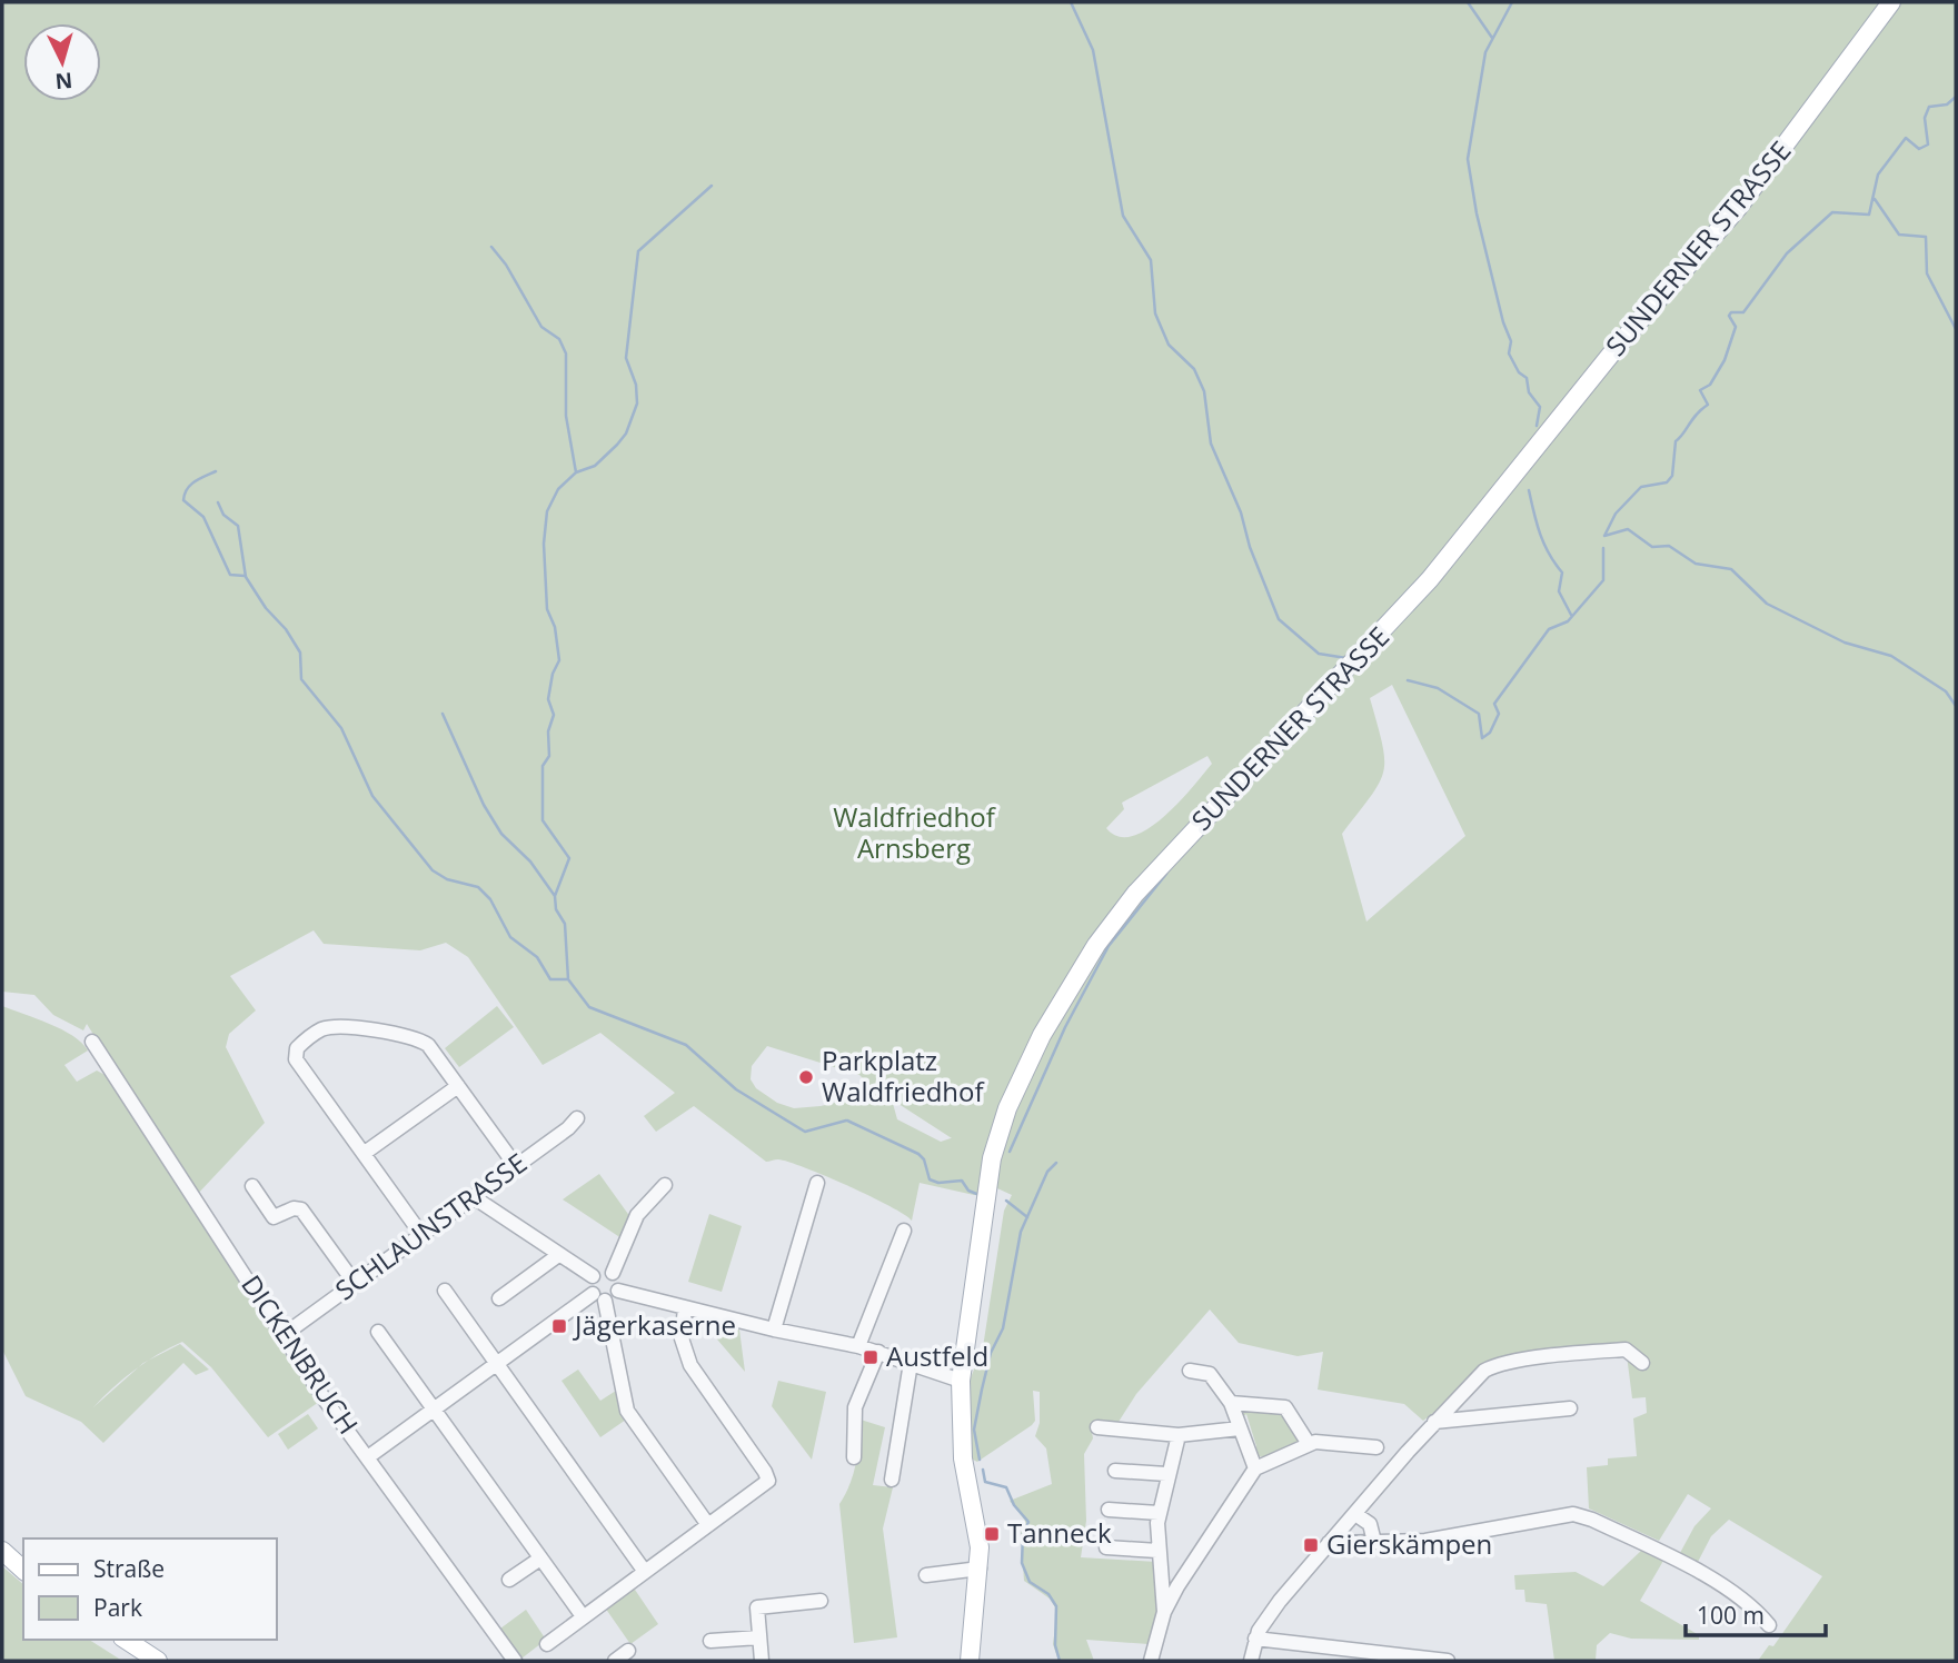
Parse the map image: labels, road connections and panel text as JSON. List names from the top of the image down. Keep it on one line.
{"streets":{"main road":["SUNDERNER STRASSE"],"street":["SCHLAUNSTRASSE","DICKENBRUCH"]},"crossings":[["SCHLAUNSTRASSE","DICKENBRUCH"]],"parks":["Waldfriedhof Arnsberg"],"places":{"other":["Parkplatz Waldfriedhof"],"transit":["Jägerkaserne","Austfeld","Tanneck","Gierskämpen"]},"legend":["Straße","Park"],"scale_bar":"100 m","north":"bottom"}
